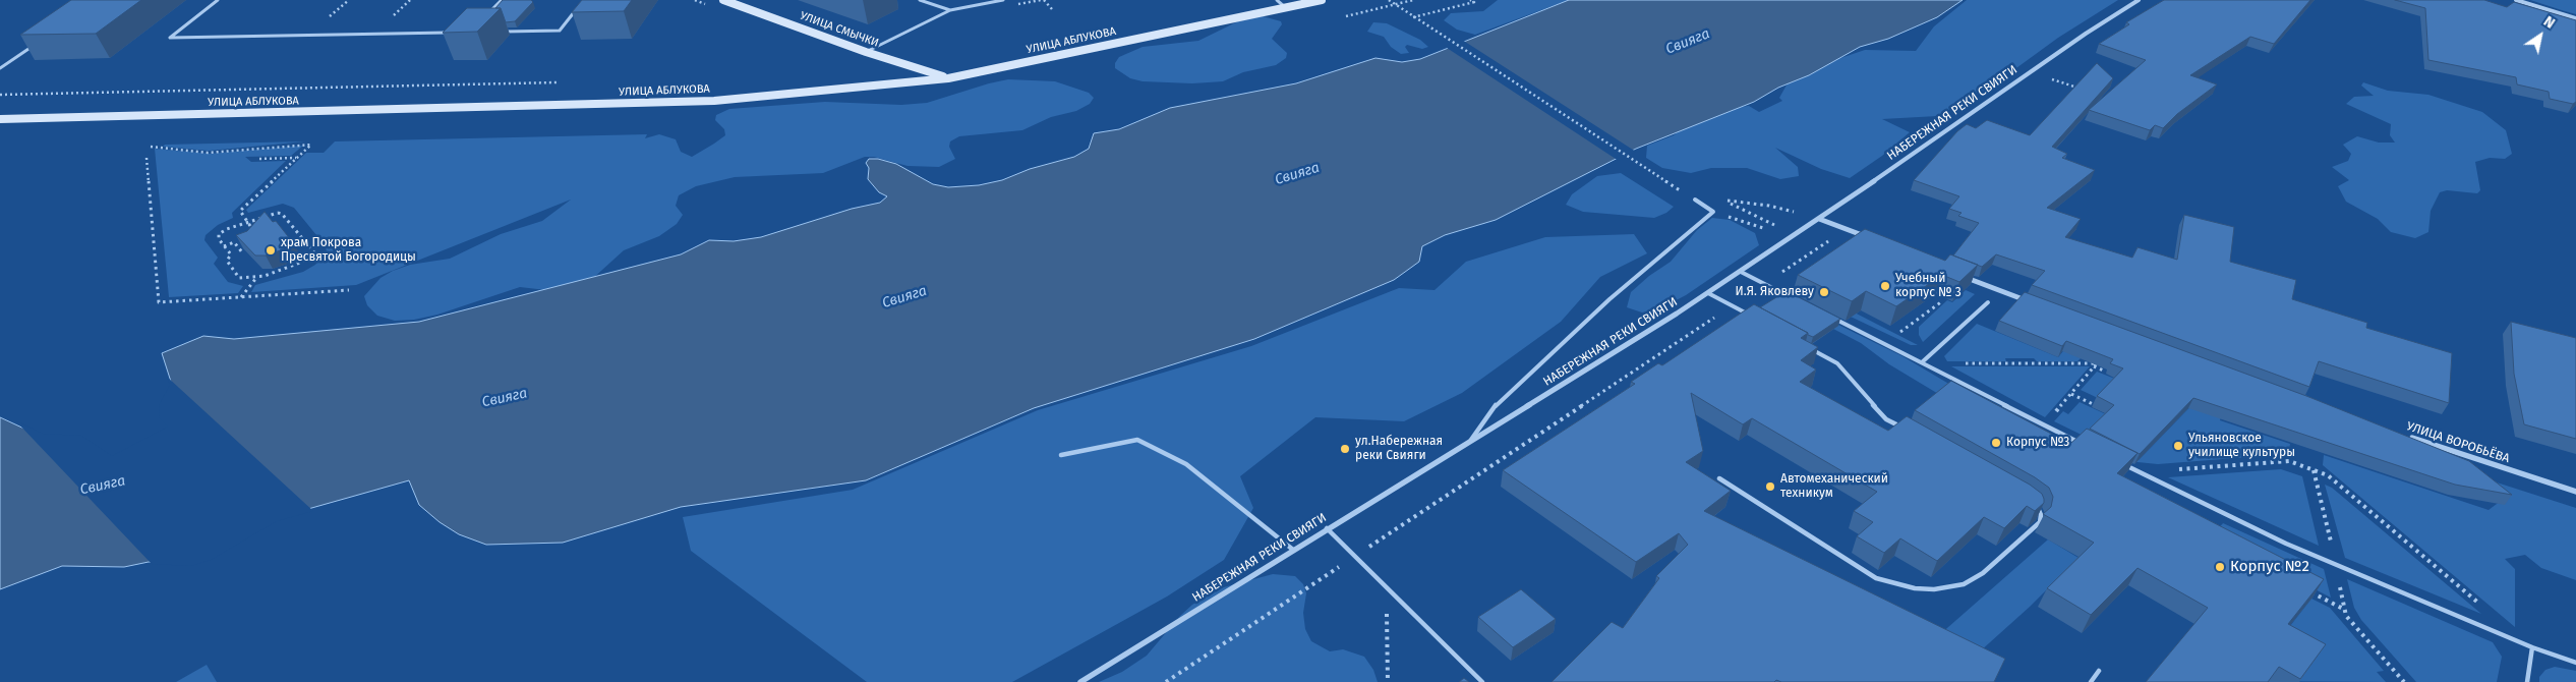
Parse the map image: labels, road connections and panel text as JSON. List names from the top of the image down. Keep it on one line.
{"streets":{"street":["УЛИЦА СМЫЧКИ","УЛИЦА АБЛУКОВА","НАБЕРЕЖНАЯ РЕКИ СВИЯГИ","УЛИЦА ВОРОБЬЁВА"]},"crossings":[["УЛИЦА СМЫЧКИ","УЛИЦА АБЛУКОВА"]],"water":["Свияга"],"places":["храм Покрова Пресвятой Богородицы","Учебный корпус № 3","И.Я. Яковлеву","Корпус №3","Ульяновское училище культуры","ул.Набережная реки Свияги","Автомеханический техникум","Корпус №2"],"north":"top right"}
